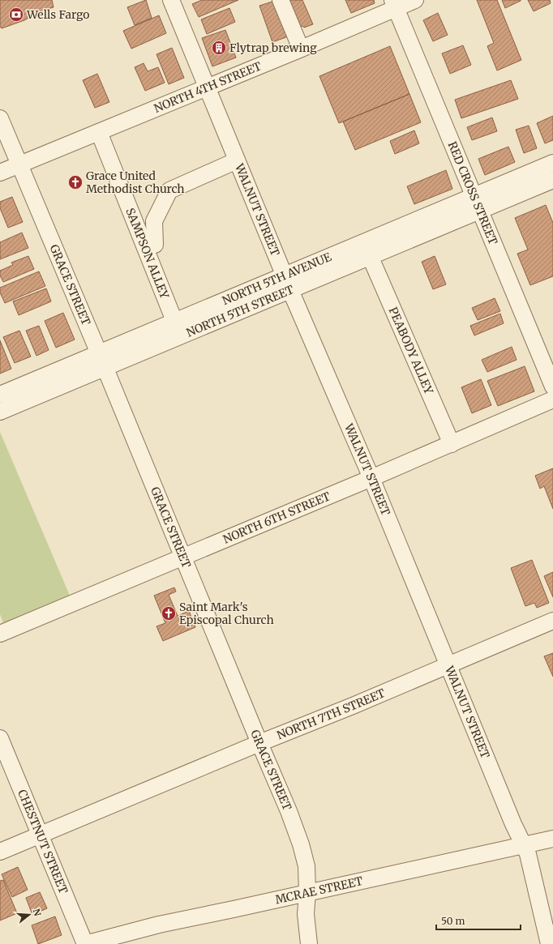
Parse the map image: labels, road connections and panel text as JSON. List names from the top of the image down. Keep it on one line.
{"streets":{"street":["NORTH 4TH STREET","RED CROSS STREET","WALNUT STREET","SAMPSON ALLEY","NORTH 5TH AVENUE","GRACE STREET","NORTH 5TH STREET","PEABODY ALLEY","NORTH 6TH STREET","NORTH 7TH STREET","CHESTNUT STREET","MCRAE STREET"]},"crossings":[["NORTH 4TH STREET","RED CROSS STREET"],["NORTH 4TH STREET","WALNUT STREET"],["NORTH 4TH STREET","SAMPSON ALLEY"],["NORTH 4TH STREET","GRACE STREET"],["RED CROSS STREET","NORTH 5TH AVENUE"],["RED CROSS STREET","NORTH 5TH STREET"],["WALNUT STREET","NORTH 5TH AVENUE"],["WALNUT STREET","NORTH 5TH STREET"],["WALNUT STREET","NORTH 6TH STREET"],["WALNUT STREET","NORTH 7TH STREET"],["WALNUT STREET","MCRAE STREET"],["SAMPSON ALLEY","NORTH 5TH AVENUE"],["NORTH 5TH AVENUE","GRACE STREET"],["GRACE STREET","NORTH 5TH STREET"],["GRACE STREET","NORTH 6TH STREET"],["GRACE STREET","NORTH 7TH STREET"],["GRACE STREET","MCRAE STREET"],["NORTH 5TH STREET","PEABODY ALLEY"],["PEABODY ALLEY","NORTH 6TH STREET"],["NORTH 7TH STREET","CHESTNUT STREET"],["CHESTNUT STREET","MCRAE STREET"]],"places":{"bank":["Wells Fargo"],"building":["Flytrap brewing"],"church":["Grace United Methodist Church","Saint Mark's Episcopal Church"]},"scale_bar":"50 m","north":"right"}
